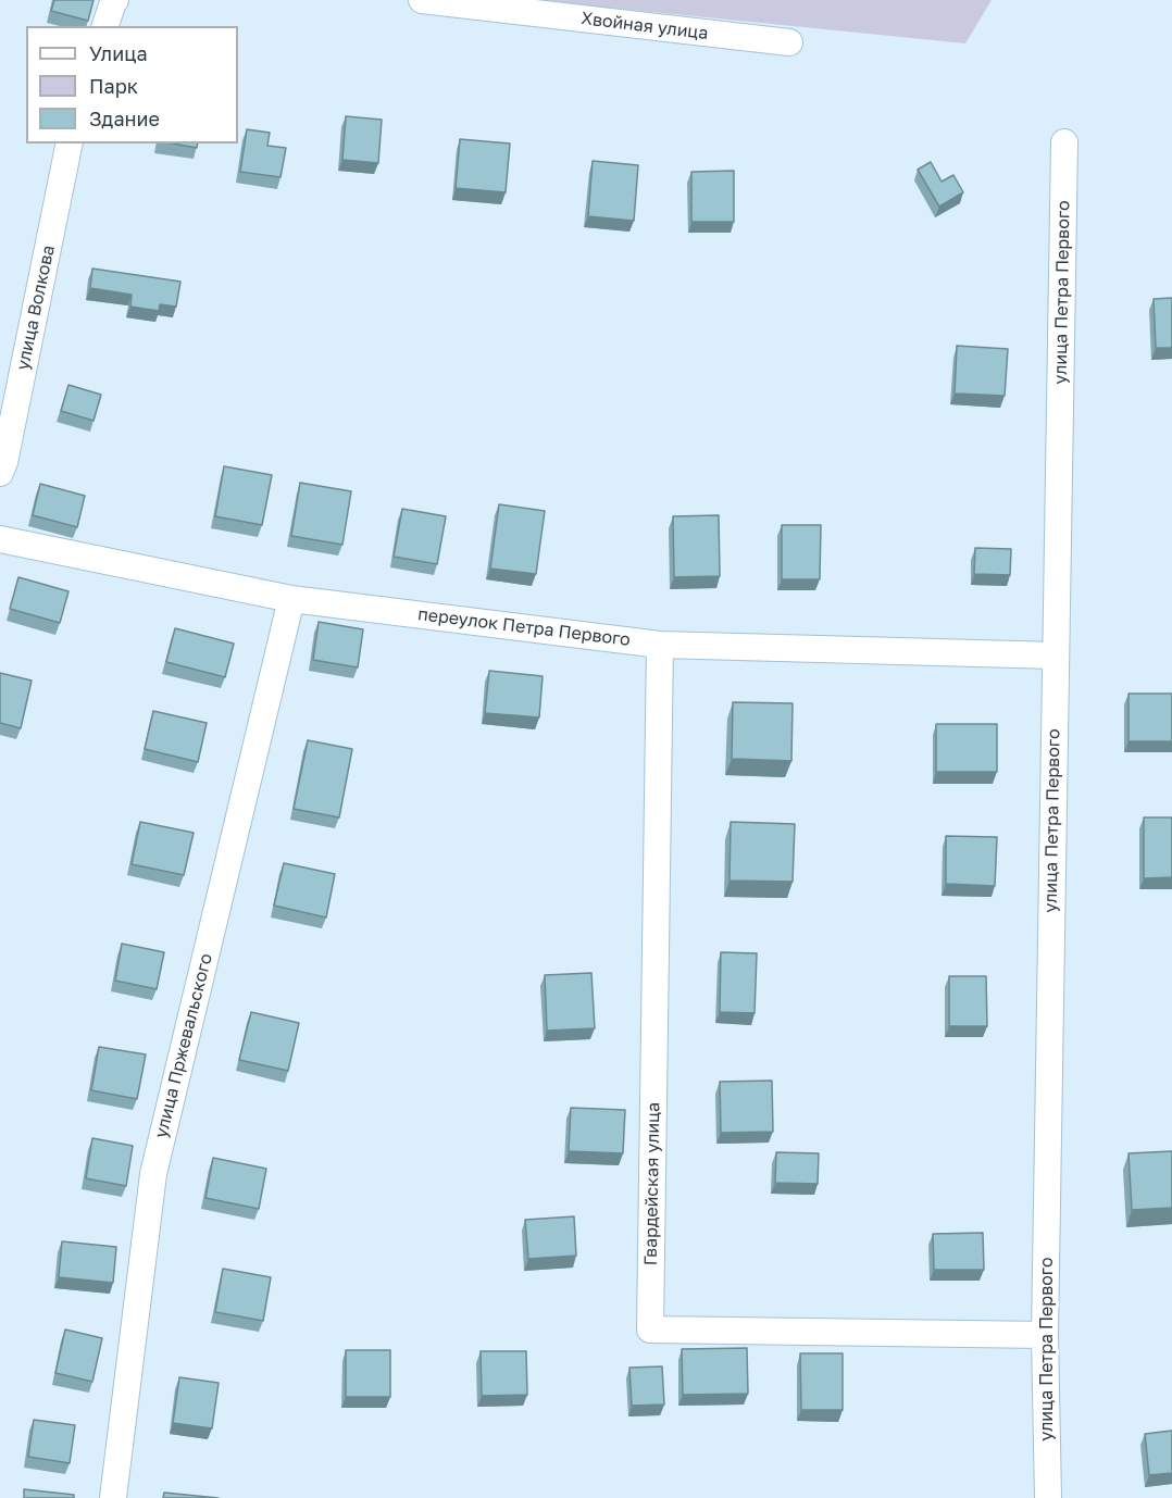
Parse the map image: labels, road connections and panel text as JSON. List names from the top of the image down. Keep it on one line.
{"streets":{"street":["Хвойная улица","улица Петра Первого","улица Волкова","переулок Петра Первого","улица Пржевальского","Гвардейская улица"]},"crossings":[["улица Петра Первого","переулок Петра Первого"],["улица Петра Первого","Гвардейская улица"],["переулок Петра Первого","улица Пржевальского"],["переулок Петра Первого","Гвардейская улица"]],"legend":["Улица","Парк","Здание"]}
